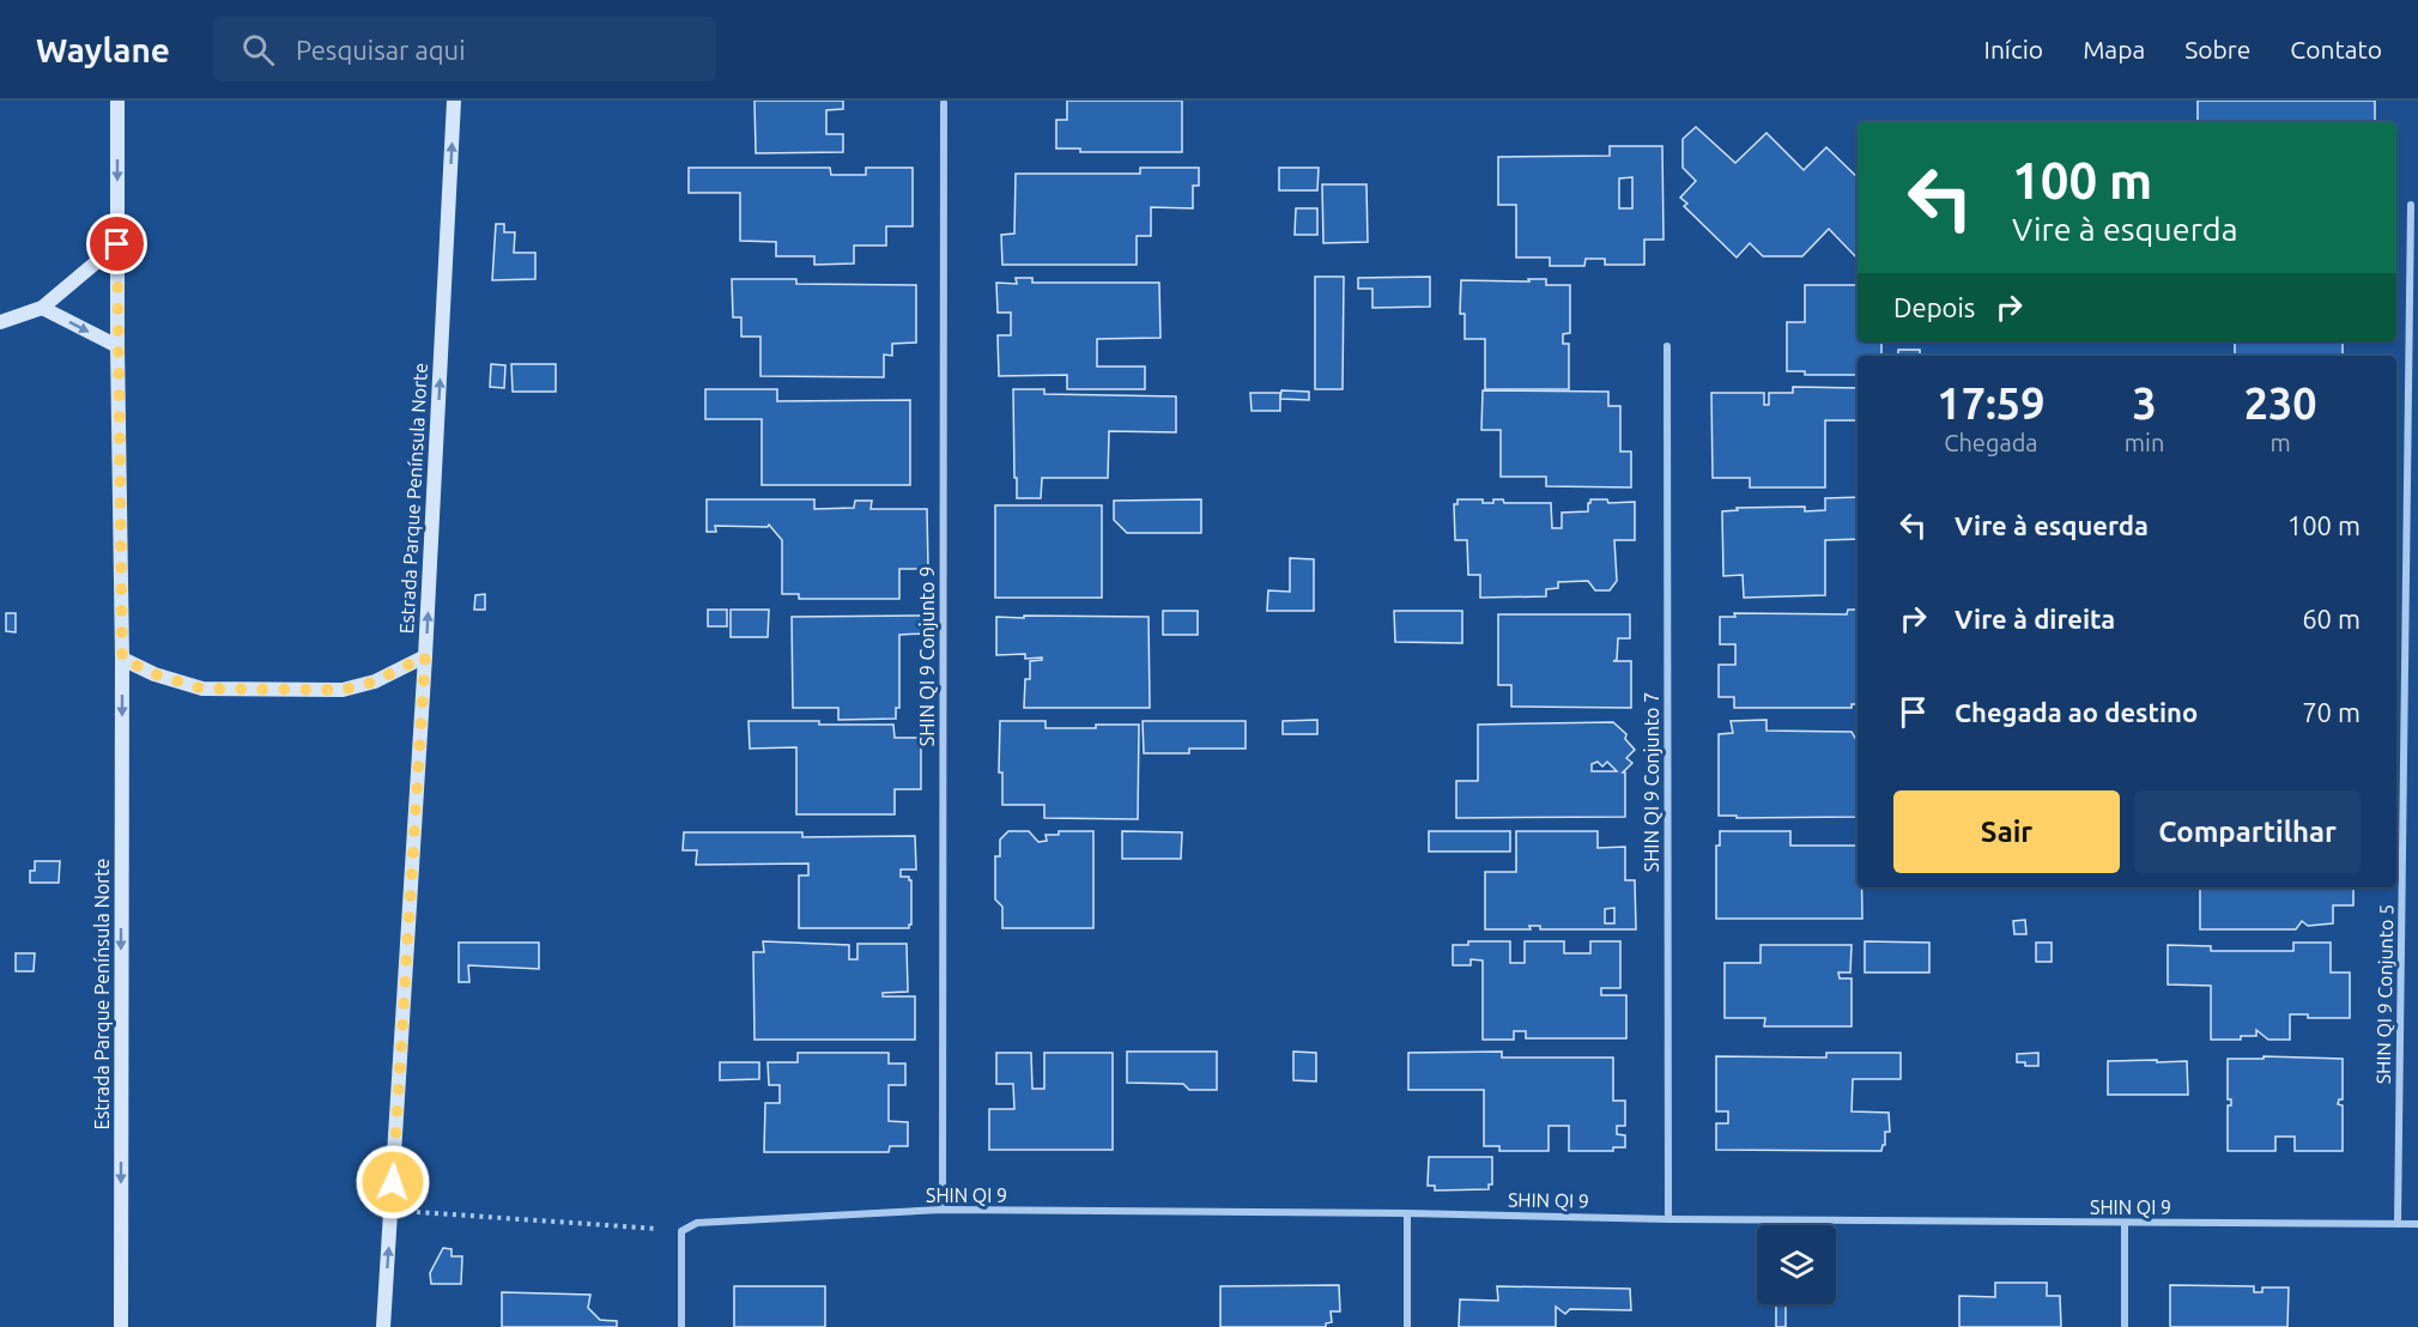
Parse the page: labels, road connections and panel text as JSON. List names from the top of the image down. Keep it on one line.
{"streets":{"main road":["Estrada Parque Península Norte"],"street":["SHIN QI 9 Conjunto 9","SHIN QI 9 Conjunto 7","SHIN QI 9 Conjunto 5","SHIN QI 9"]},"crossings":[["SHIN QI 9 Conjunto 9","SHIN QI 9"],["SHIN QI 9 Conjunto 7","SHIN QI 9"],["SHIN QI 9 Conjunto 5","SHIN QI 9"]],"page":{"header":"Waylane","search":"Pesquisar aqui","nav":["Início","Mapa","Sobre","Contato"],"turn":["100 m","Vire à esquerda"],"then":"Depois","eta":["17:59","Chegada","3","min","230","m"],"list":[{"name":"Vire à esquerda","value":"100 m"},{"name":"Vire à direita","value":"60 m"},{"name":"Chegada ao destino","value":"70 m"}],"buttons":["Sair","Compartilhar"]}}
